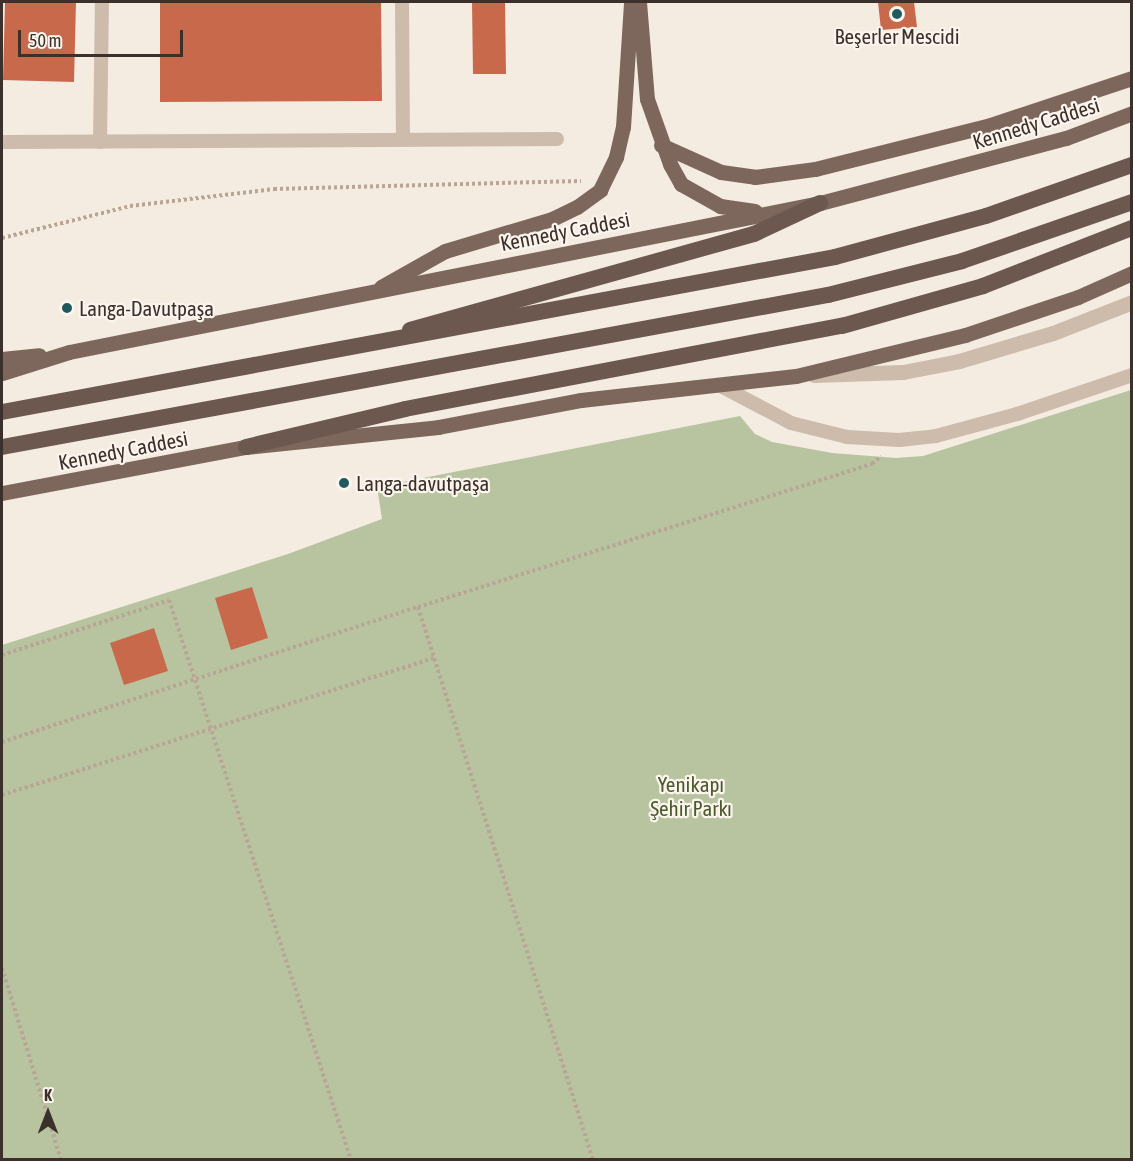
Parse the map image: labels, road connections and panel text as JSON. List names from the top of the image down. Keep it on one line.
{"streets":{"main road":["Kennedy Caddesi"]},"parks":["Yenikapı Şehir Parkı"],"places":["Beşerler Mescidi","Langa-Davutpaşa","Langa-davutpaşa"],"scale_bar":"50 m","north":"top"}
